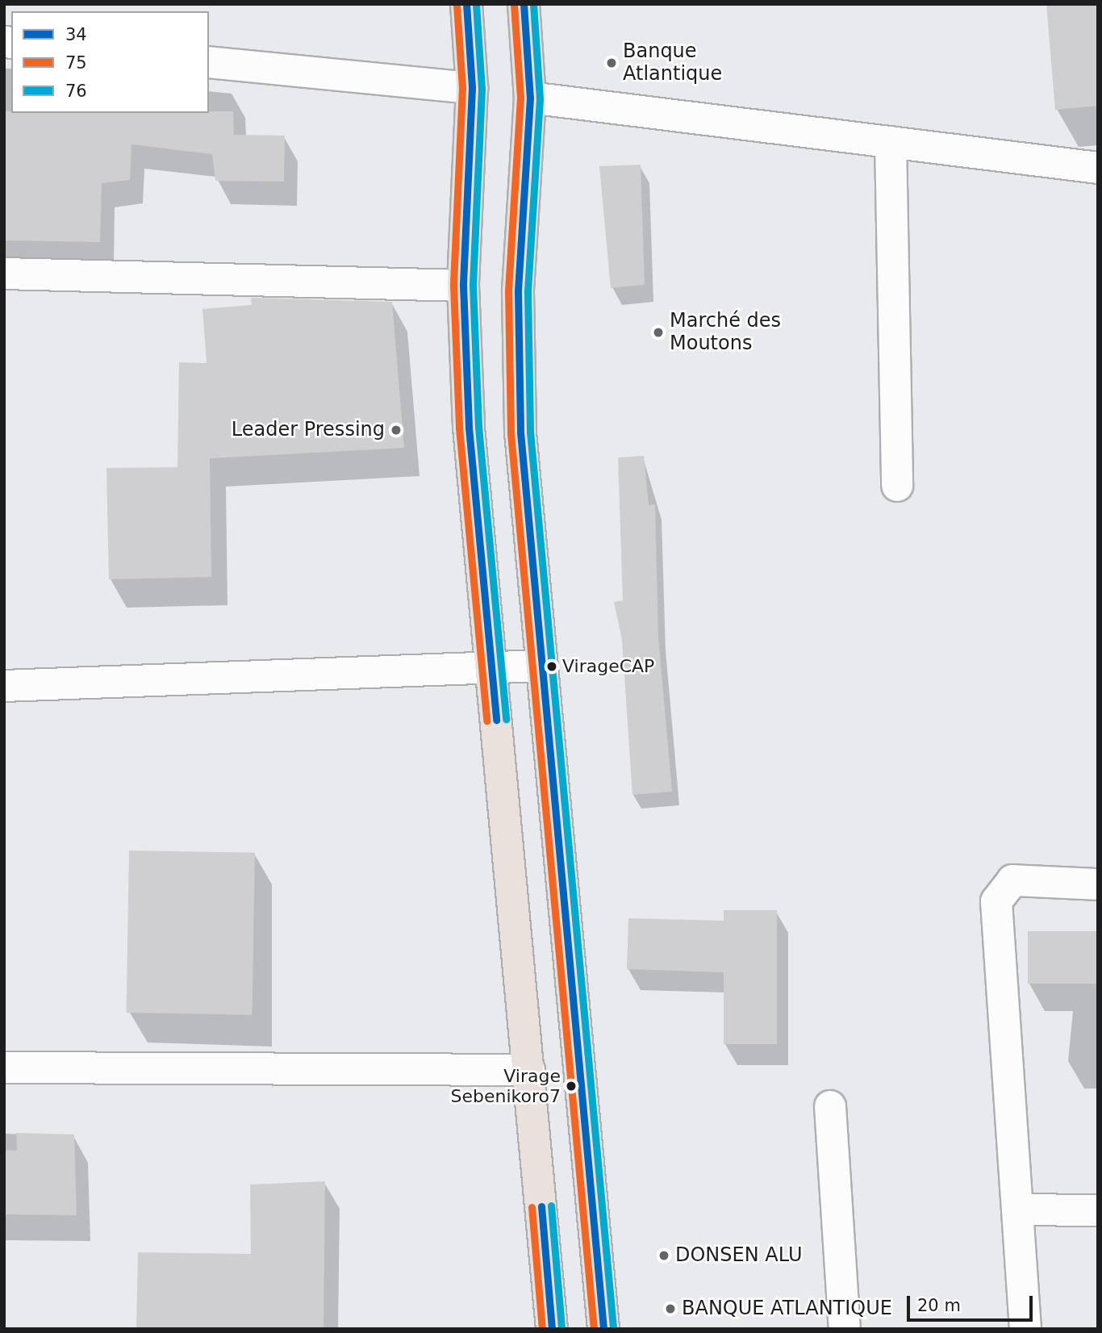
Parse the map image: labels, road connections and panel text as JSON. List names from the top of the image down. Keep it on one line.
{"places":["Banque Atlantique","Marché des Moutons","Leader Pressing","VirageCAP","Virage Sebenikoro7","DONSEN ALU","BANQUE ATLANTIQUE"],"lines":["transit line 34","transit line 76","transit line 75"],"legend":["34","75","76"],"scale_bar":"20 m"}
